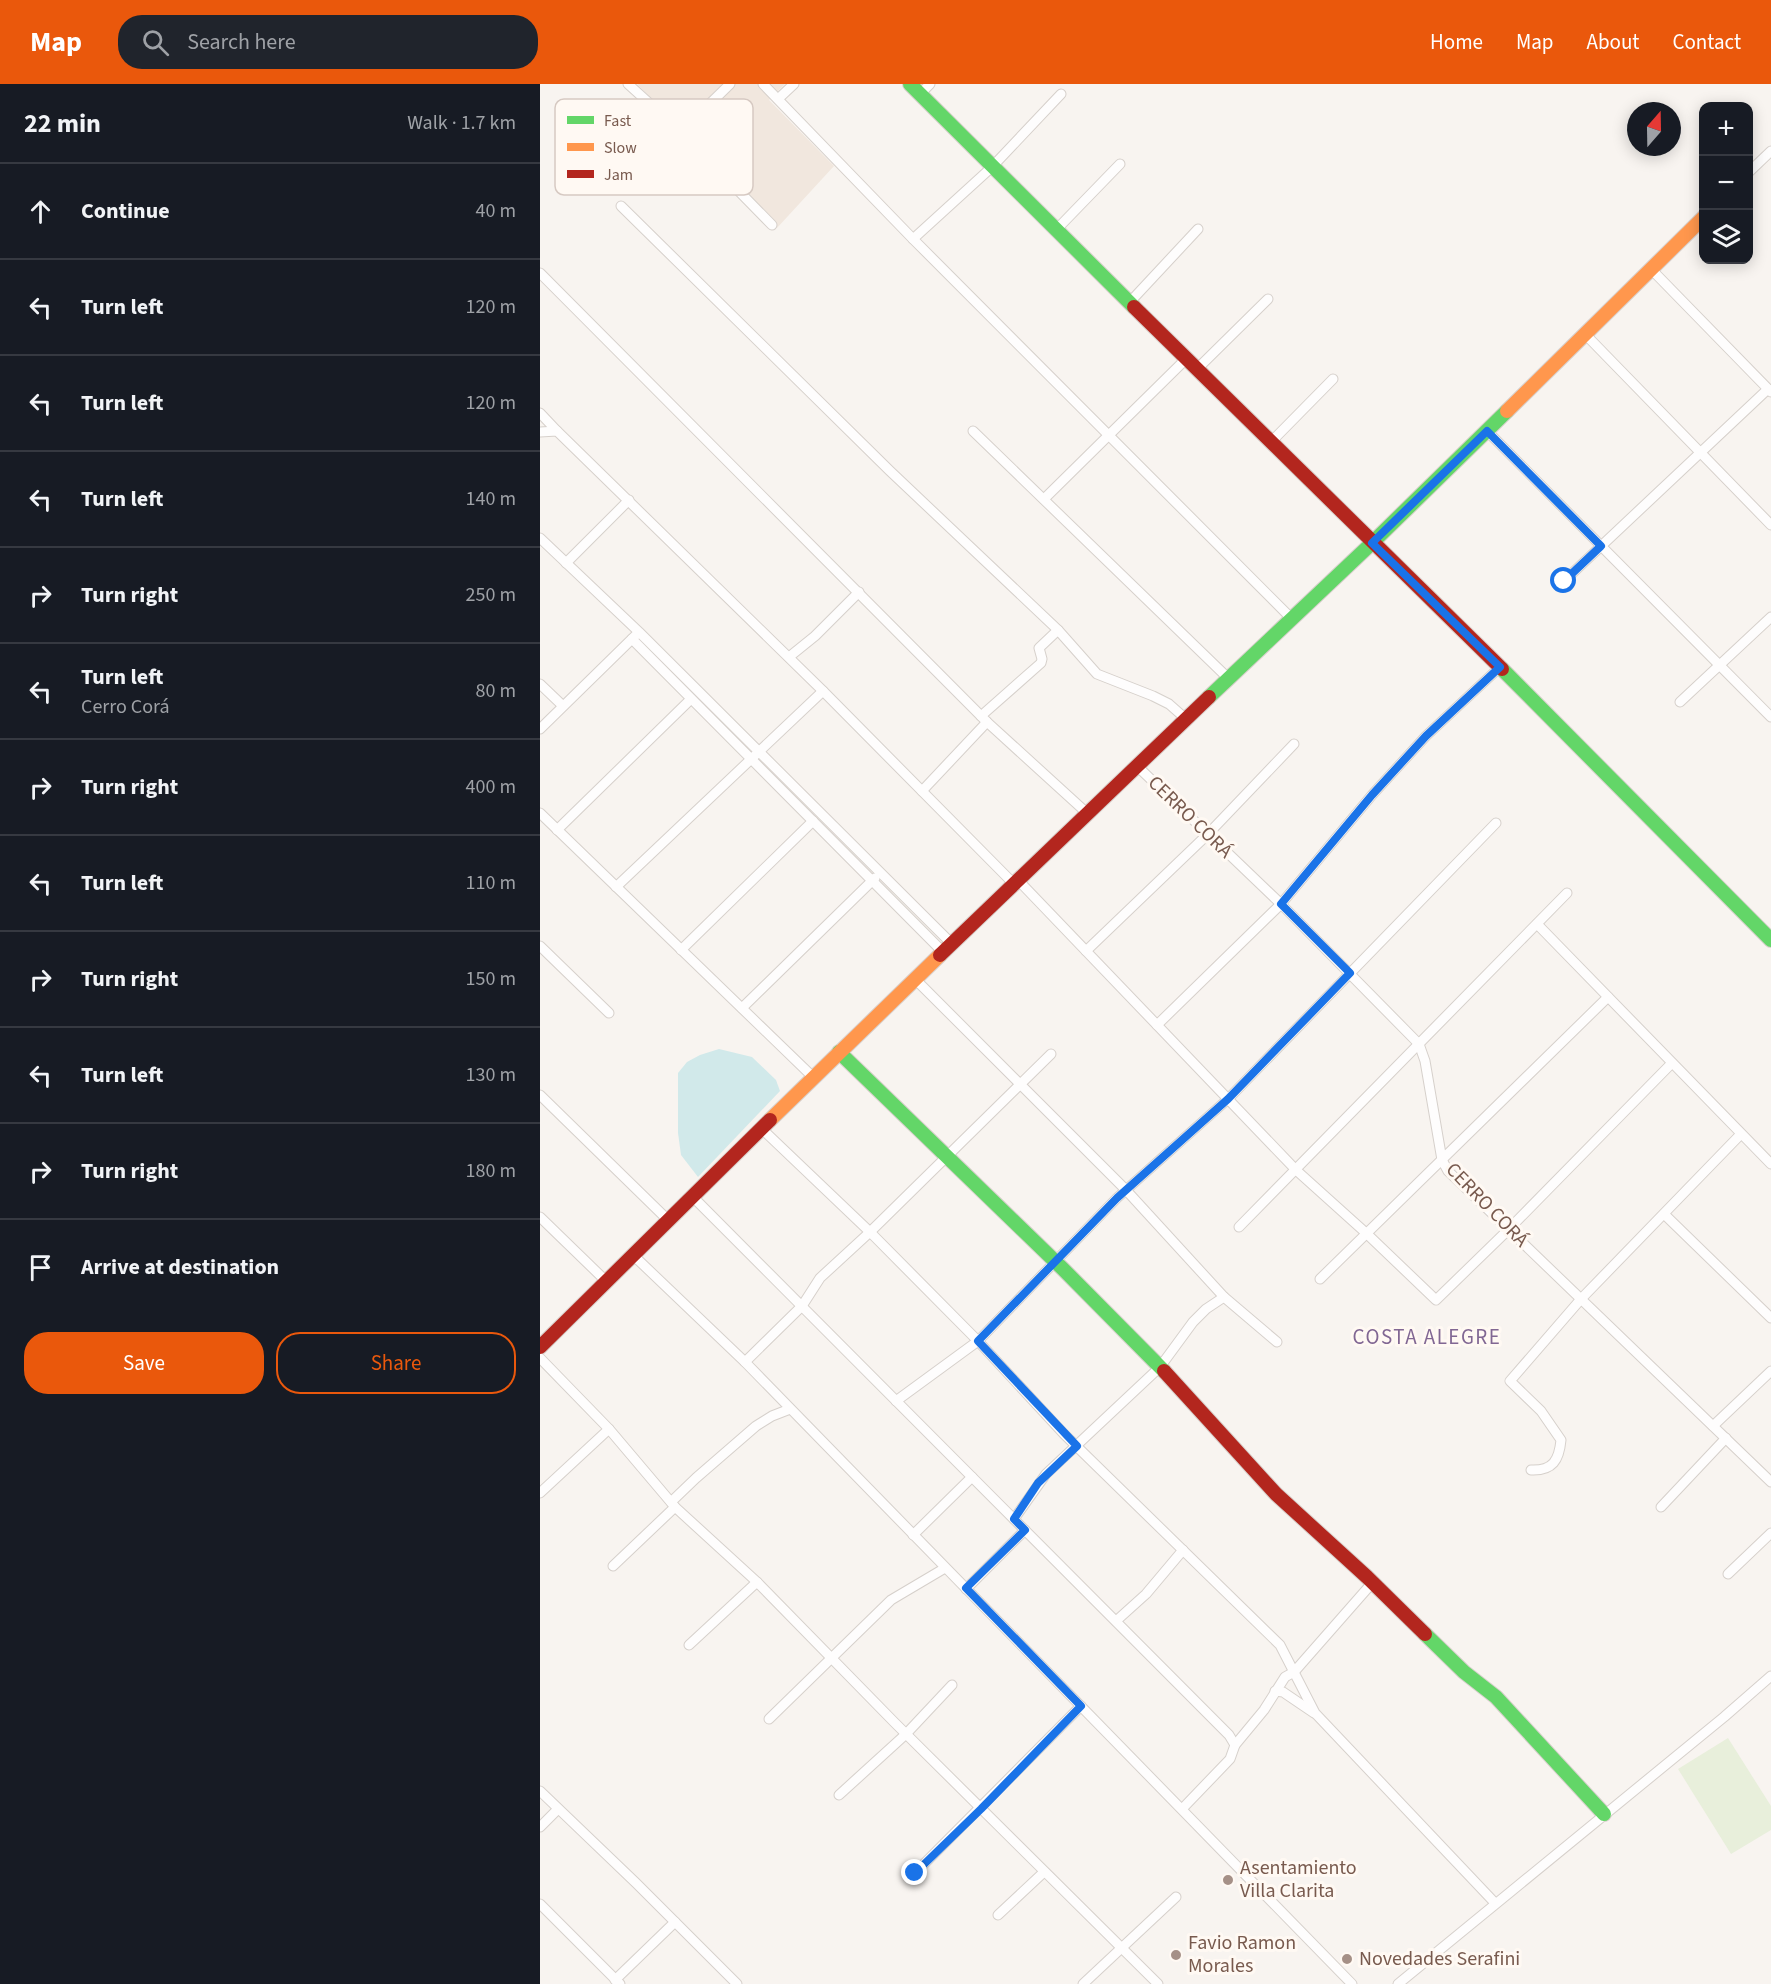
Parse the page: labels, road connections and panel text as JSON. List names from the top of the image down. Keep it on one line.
{"streets":{"street":["CERRO CORÁ"]},"districts":["COSTA ALEGRE"],"places":["Asentamiento Villa Clarita","Favio Ramon Morales","Novedades Serafini"],"legend":["Fast","Slow","Jam"],"north":"top","page":{"header":"Map","search":"Search here","nav":["Home","Map","About","Contact"],"heading":["22 min","Walk · 1.7 km"],"map_buttons":["+","−"],"list":[["Continue","40 m"],["Turn left","120 m"],["Turn left","120 m"],["Turn left","140 m"],["Turn right","250 m"],["Turn left","Cerro Corá","80 m"],["Turn right","400 m"],["Turn left","110 m"],["Turn right","150 m"],["Turn left","130 m"],["Turn right","180 m"],"Arrive at destination"],"buttons":["Save","Share"]}}
